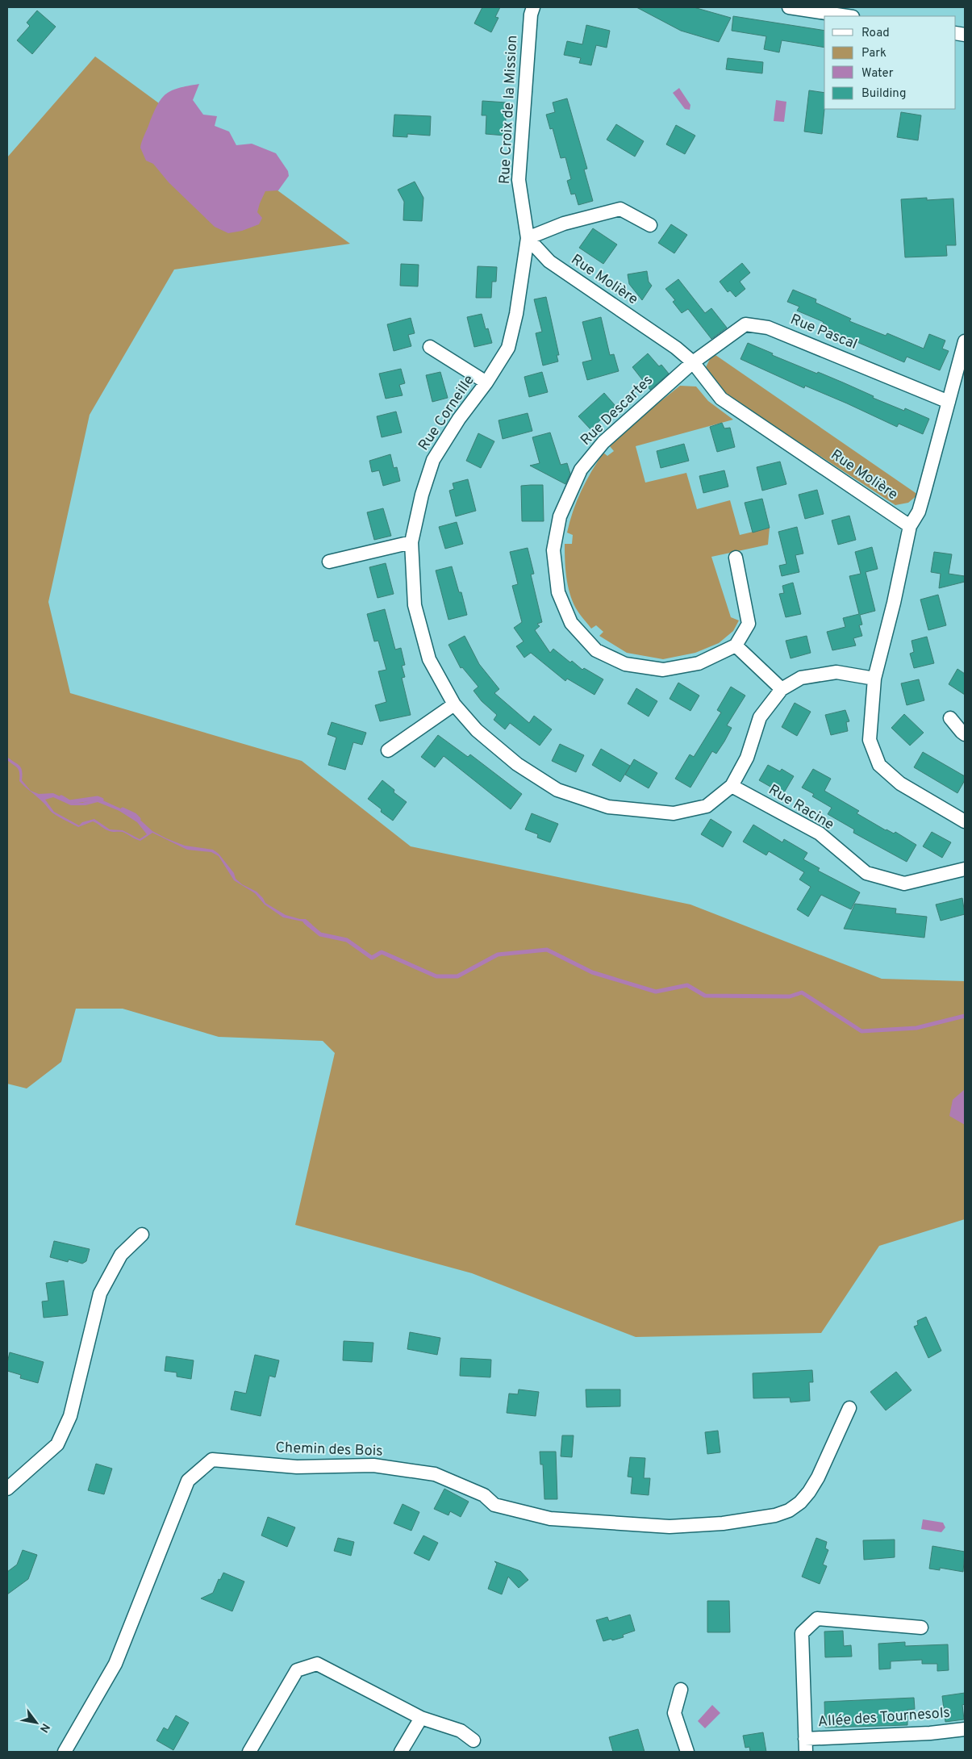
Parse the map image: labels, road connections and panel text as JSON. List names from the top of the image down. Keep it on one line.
{"streets":{"street":["Rue Croix de la Mission","Rue Molière","Rue Pascal","Rue Descartes","Rue Corneille","Rue Racine","Chemin des Bois","Allée des Tournesols"]},"crossings":[["Rue Croix de la Mission","Rue Molière"],["Rue Croix de la Mission","Rue Corneille"],["Rue Molière","Rue Pascal"],["Rue Molière","Rue Descartes"],["Rue Molière","Rue Corneille"],["Rue Pascal","Rue Descartes"],["Rue Corneille","Rue Racine"]],"legend":["Road","Park","Water","Building"],"north":"bottom right"}
